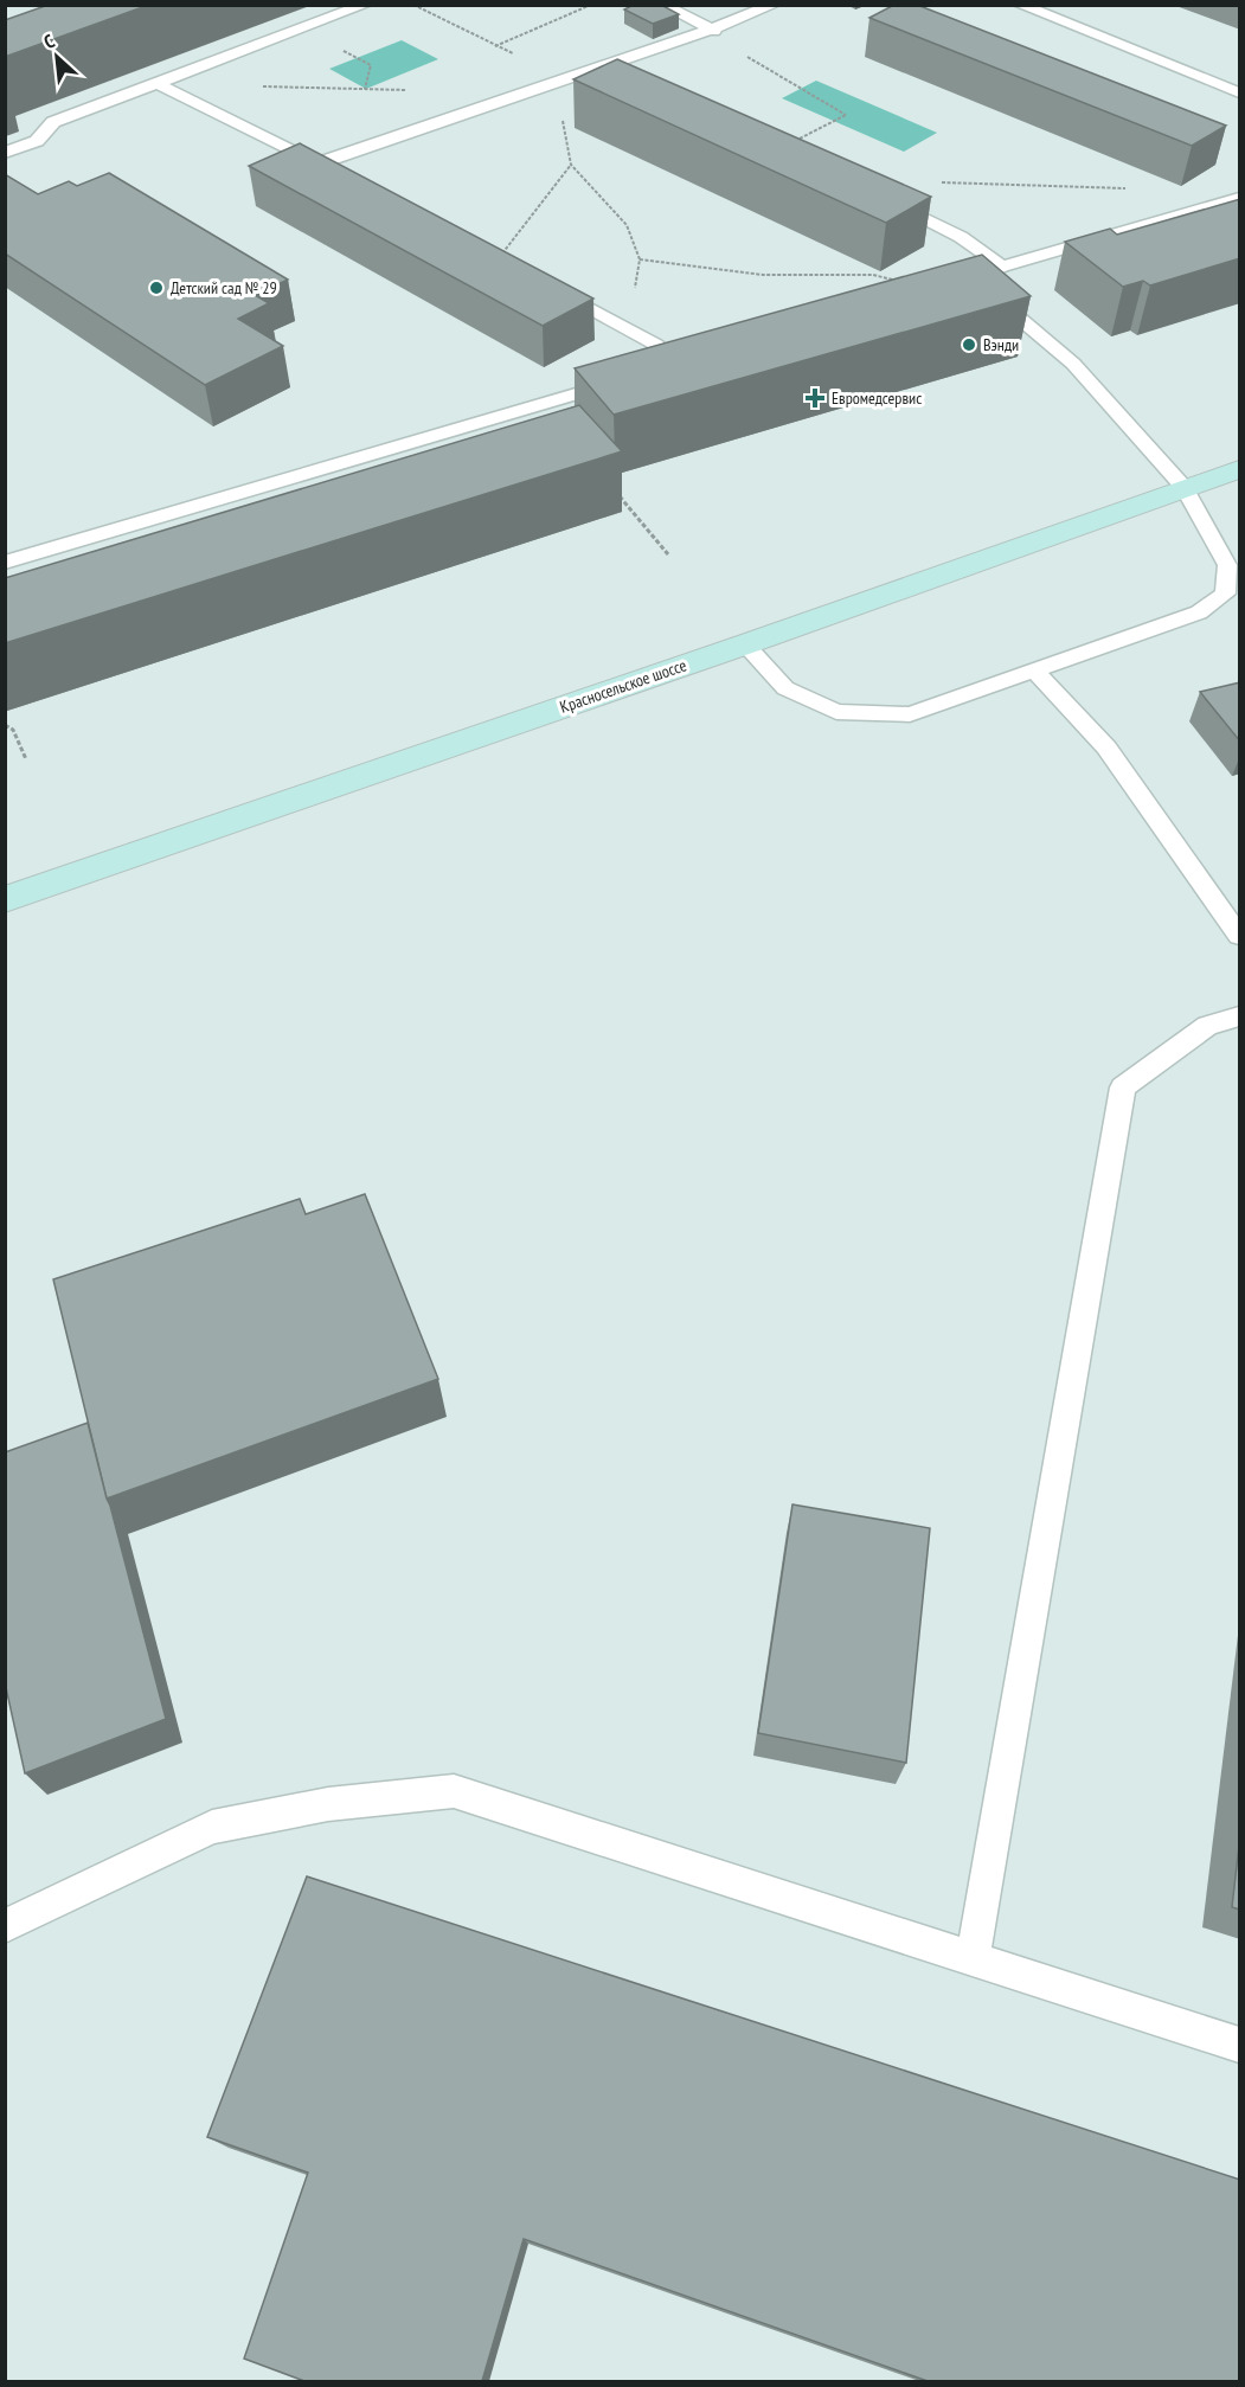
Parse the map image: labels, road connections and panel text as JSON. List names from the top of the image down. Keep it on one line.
{"streets":{"main road":["Красносельское шоссе"]},"places":{"other":["Детский сад № 29","Вэнди"],"health":["Евромедсервис"]},"north":"top left"}
